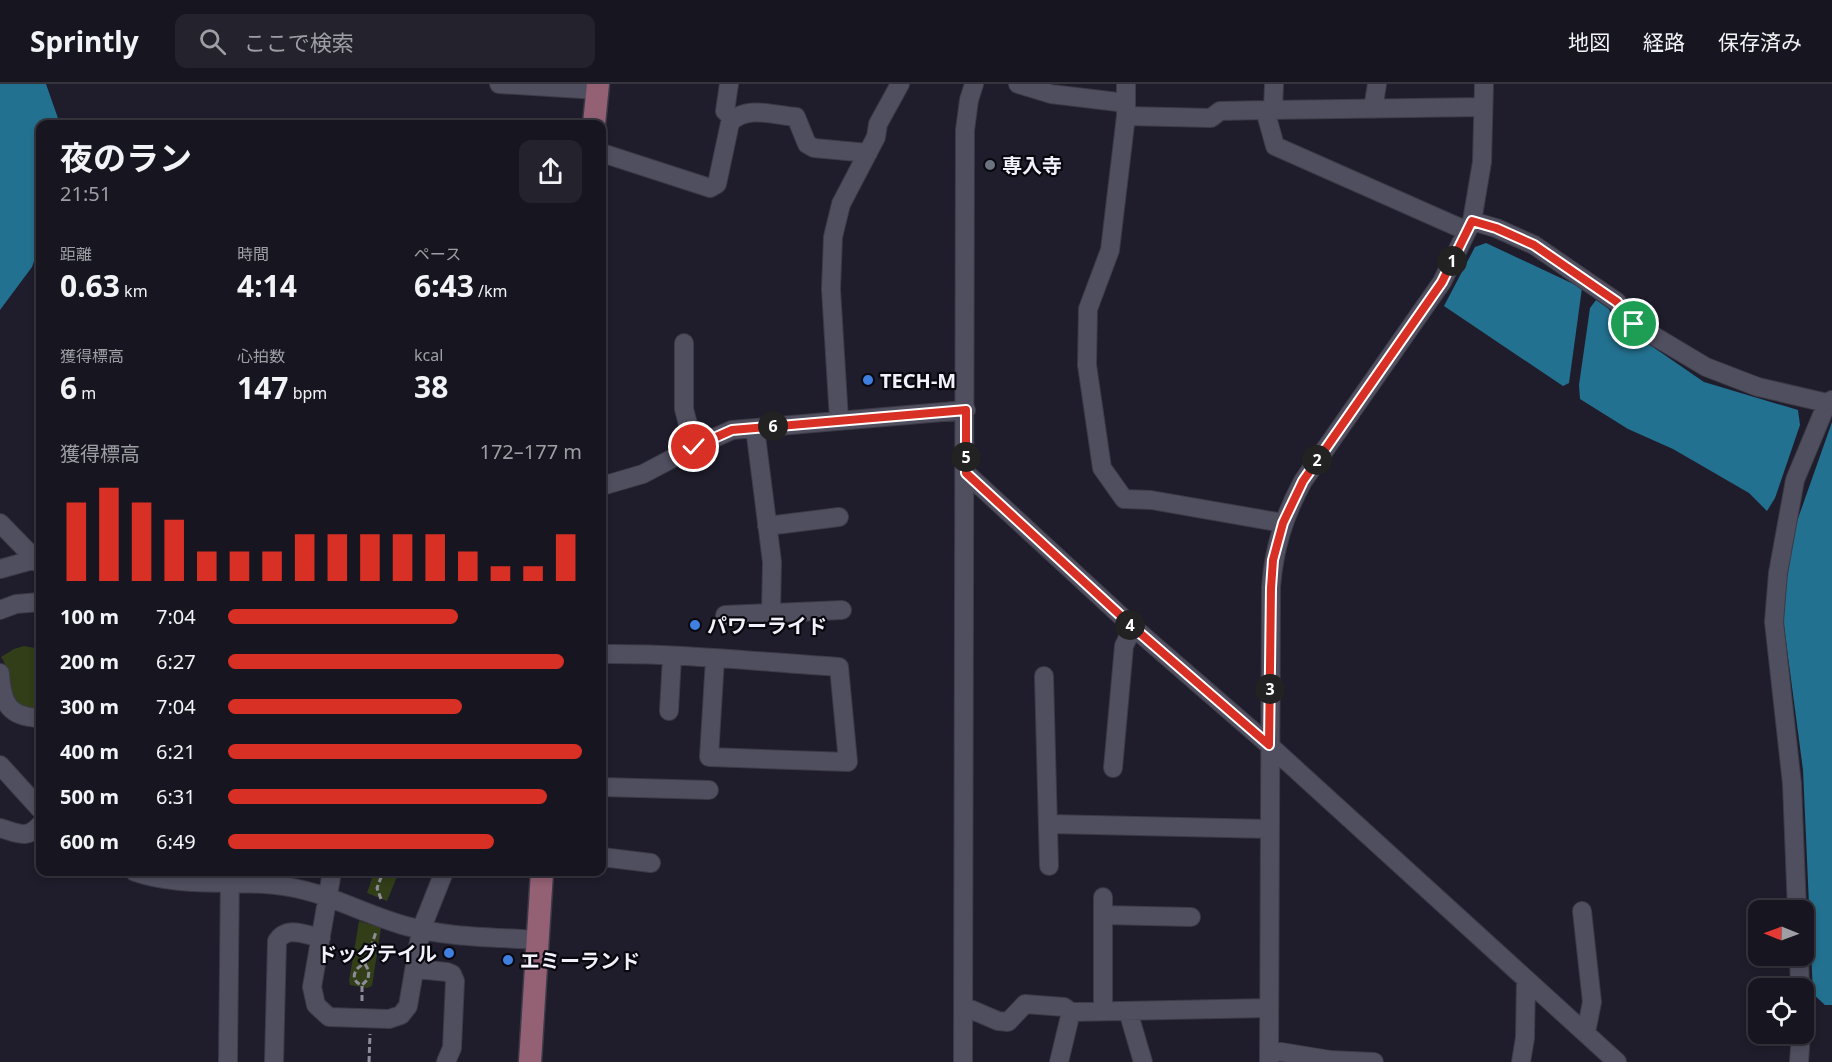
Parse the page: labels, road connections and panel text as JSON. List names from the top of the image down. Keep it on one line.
{"places":["専入寺","TECH-M","パワーライド","ドッグテイル","エミーランド"],"north":"left","page":{"header":"Sprintly","search":"ここで検索","nav":["地図","経路","保存済み"],"heading":["夜のラン","21:51"],"stats":[["距離","0.63 km"],["時間","4:14"],["ペース","6:43 /km"],["獲得標高","6 m"],["心拍数","147 bpm"],["kcal","38"]],"pins":["1","6","5","2","4","3"],"chart":["獲得標高","172–177 m"],"list":[{"name":"100 m","note":"7:04"},{"name":"200 m","note":"6:27"},{"name":"300 m","note":"7:04"},{"name":"400 m","note":"6:21"},{"name":"500 m","note":"6:31"},{"name":"600 m","note":"6:49"}]}}
